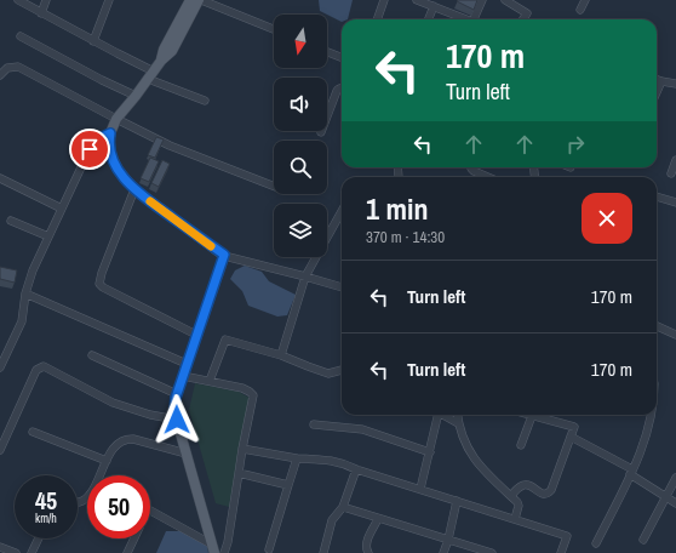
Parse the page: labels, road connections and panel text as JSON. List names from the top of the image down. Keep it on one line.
{"north":"bottom","page":{"turn":["170 m","Turn left"],"heading":["1 min","370 m · 14:30"],"list":[{"name":"Turn left","value":"170 m"},{"name":"Turn left","value":"170 m"}],"speed":"45 km/h","limit":"50"}}
